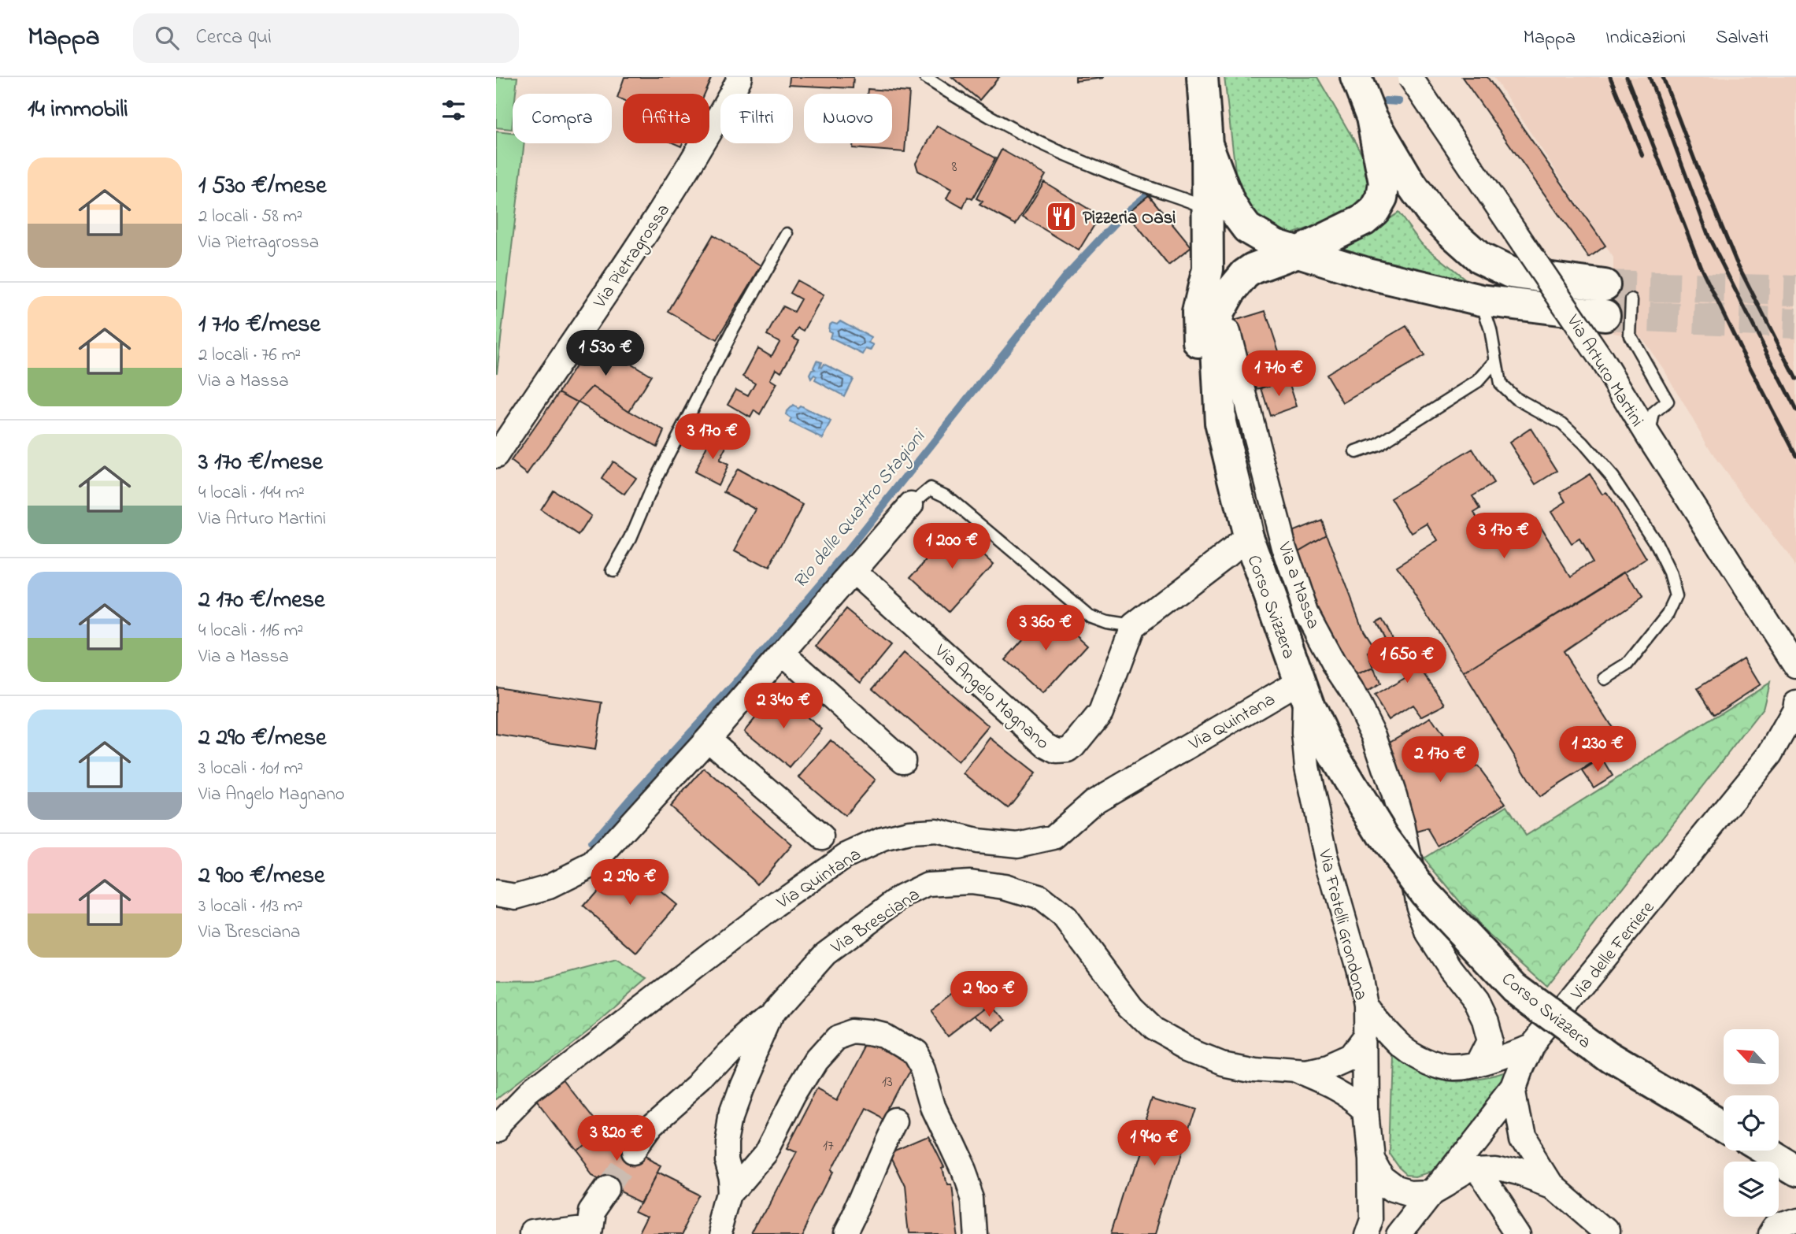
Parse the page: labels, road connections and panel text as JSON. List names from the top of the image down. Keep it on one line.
{"streets":{"main road":["Corso Svizzera"],"street":["Via Pietragrossa","Via Arturo Martini","Via a Massa","Via Angelo Magnano","Via Quintana","Via Bresciana","Via Fratelli Grondona","Via delle Ferriere"]},"crossings":[["Corso Svizzera","Via Quintana"],["Corso Svizzera","Via Fratelli Grondona"],["Via Quintana","Via Fratelli Grondona"],["Via Bresciana","Via Fratelli Grondona"],["Via Fratelli Grondona","Via delle Ferriere"]],"water":["Rio delle Quattro Stagioni"],"places":{"restaurant":["Pizzeria Oasi"]},"house_numbers":["8","13","17"],"north":"top left","page":{"header":"Mappa","search":"Cerca qui","nav":["Mappa","Indicazioni","Salvati"],"heading":"14 immobili","chip":["Compra","Affitta","Filtri","Nuovo"],"list":[{"name":"1 530 €/mese","note":"2 locali · 58 m² · Via Pietragrossa"},{"name":"1 710 €/mese","note":"2 locali · 76 m² · Via a Massa"},{"name":"3 170 €/mese","note":"4 locali · 144 m² · Via Arturo Martini"},{"name":"2 170 €/mese","note":"4 locali · 116 m² · Via a Massa"},{"name":"2 290 €/mese","note":"3 locali · 101 m² · Via Angelo Magnano"},{"name":"2 900 €/mese","note":"3 locali · 113 m² · Via Bresciana"}],"price":["1 530 €","1 710 €","3 170 €","3 170 €","1 200 €","3 360 €","1 650 €","2 340 €","1 230 €","2 170 €","2 290 €","2 900 €","3 820 €","1 940 €"]}}
